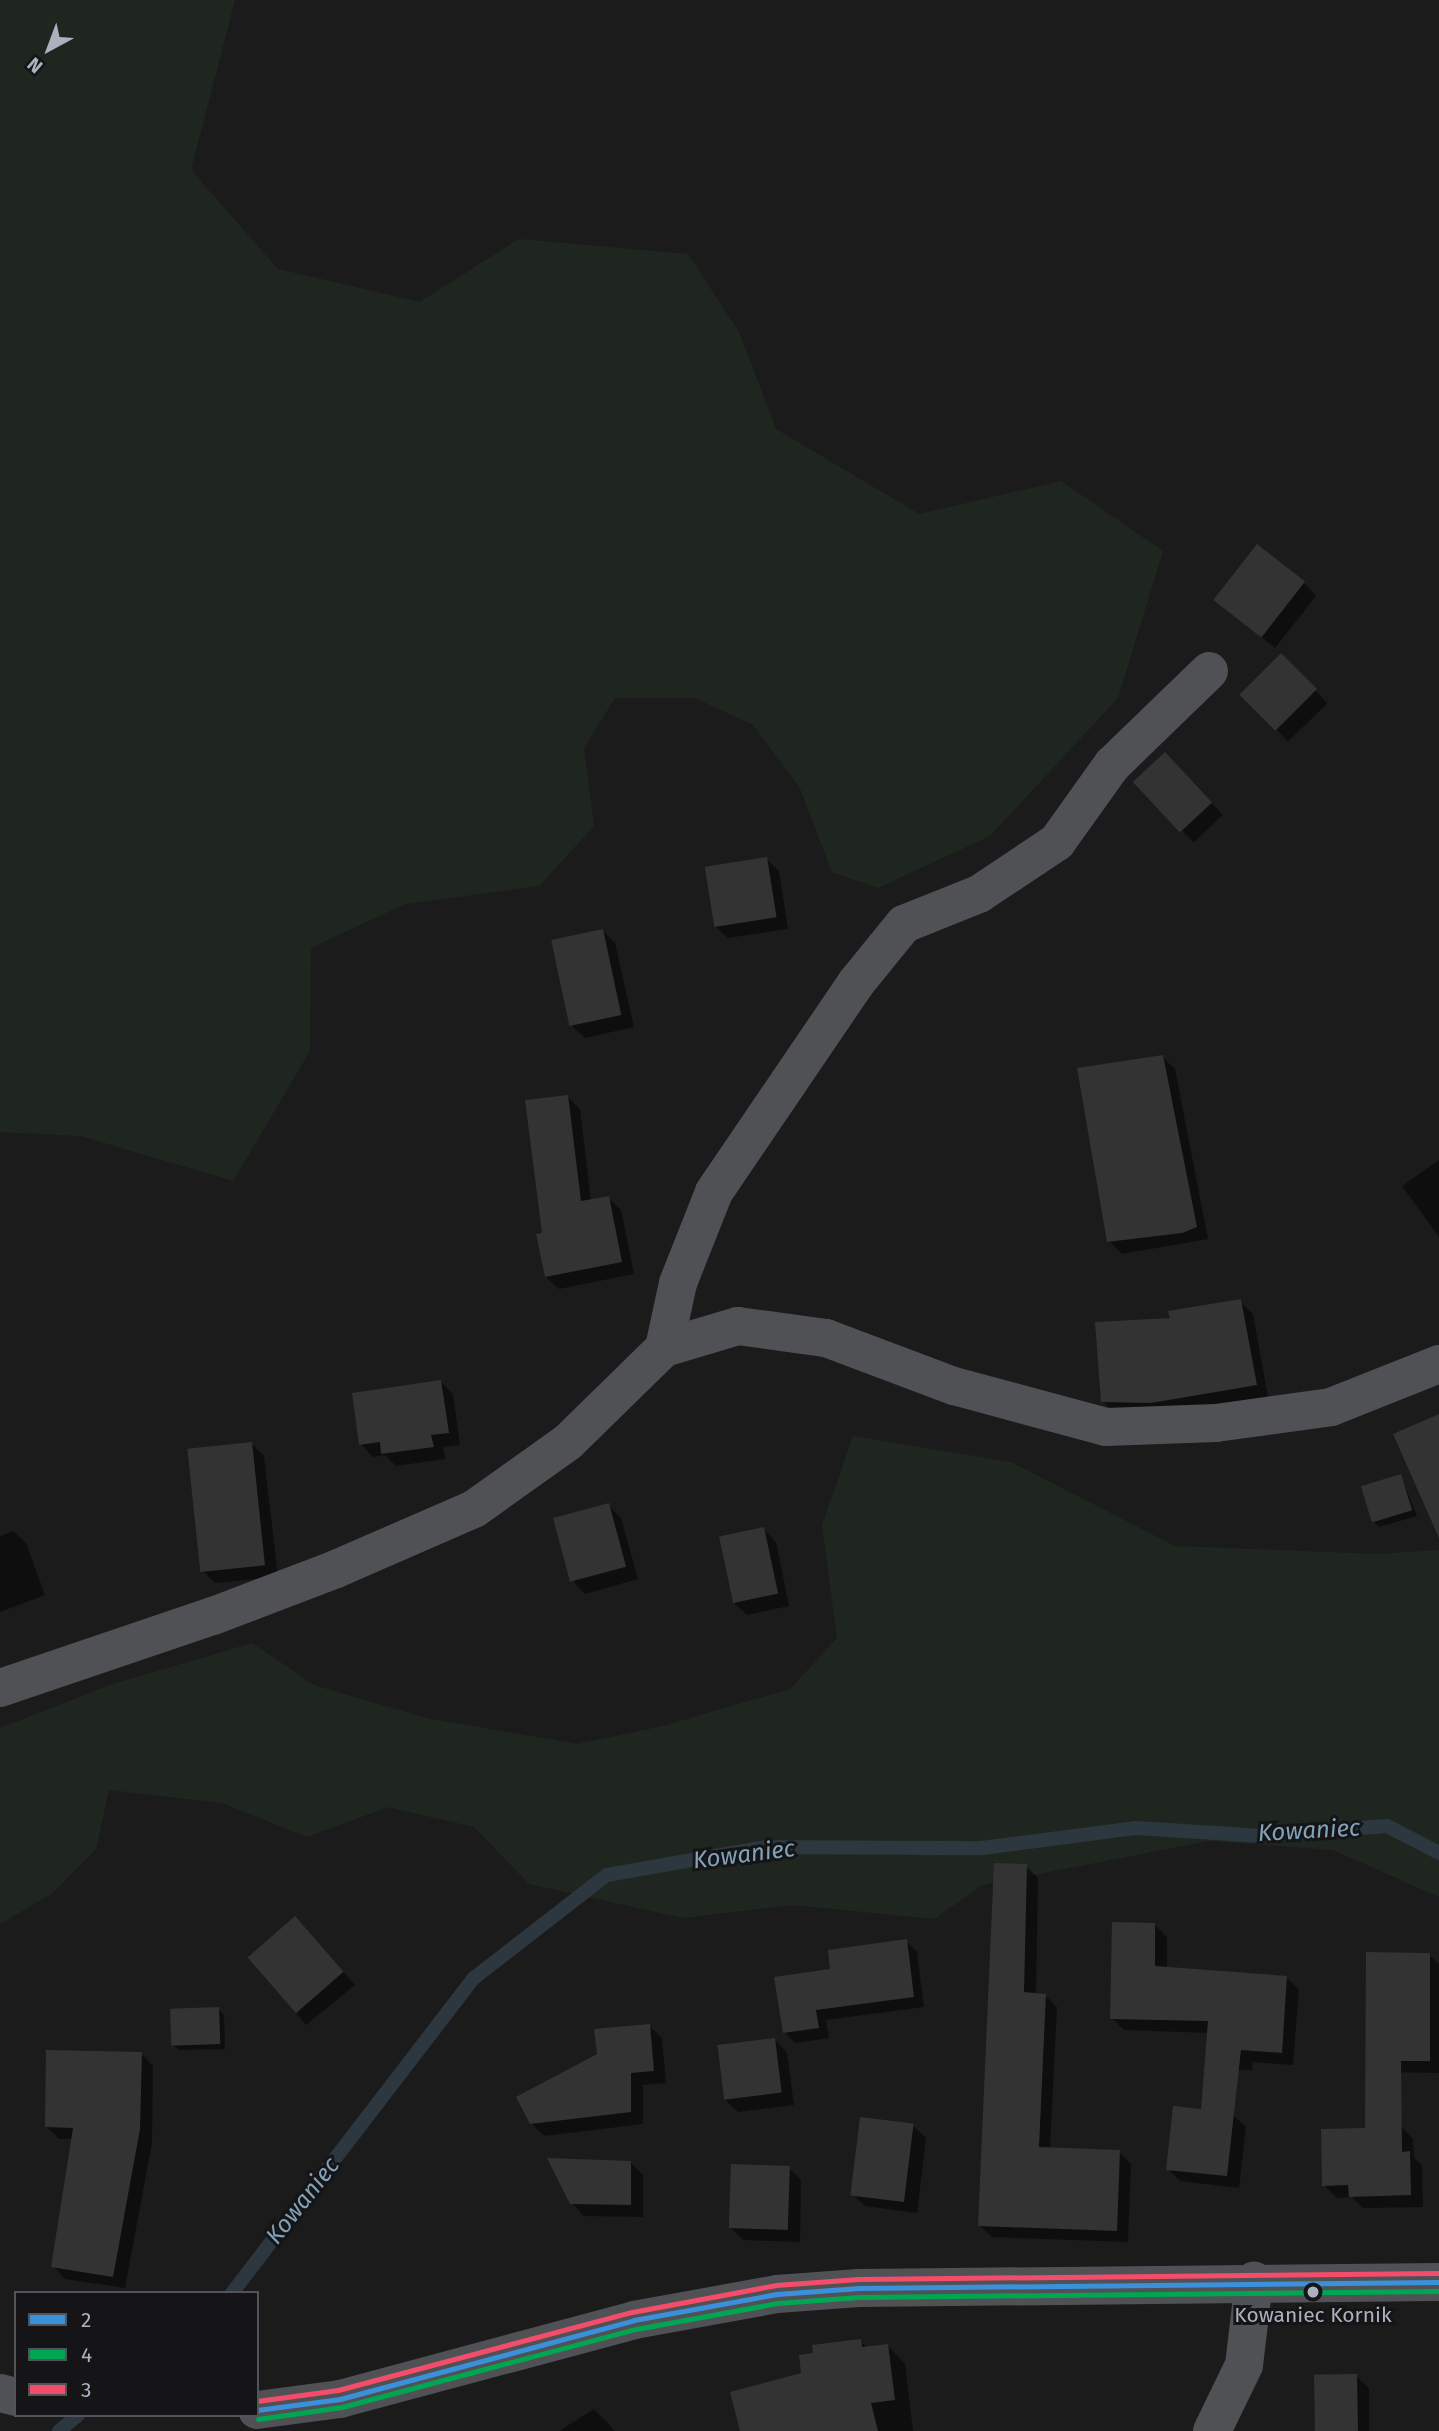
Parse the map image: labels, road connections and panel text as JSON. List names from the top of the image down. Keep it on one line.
{"water":["Kowaniec"],"places":["Kowaniec Kornik"],"lines":["transit line 3","transit line 2","transit line 4"],"legend":["2","4","3"],"north":"bottom left"}
